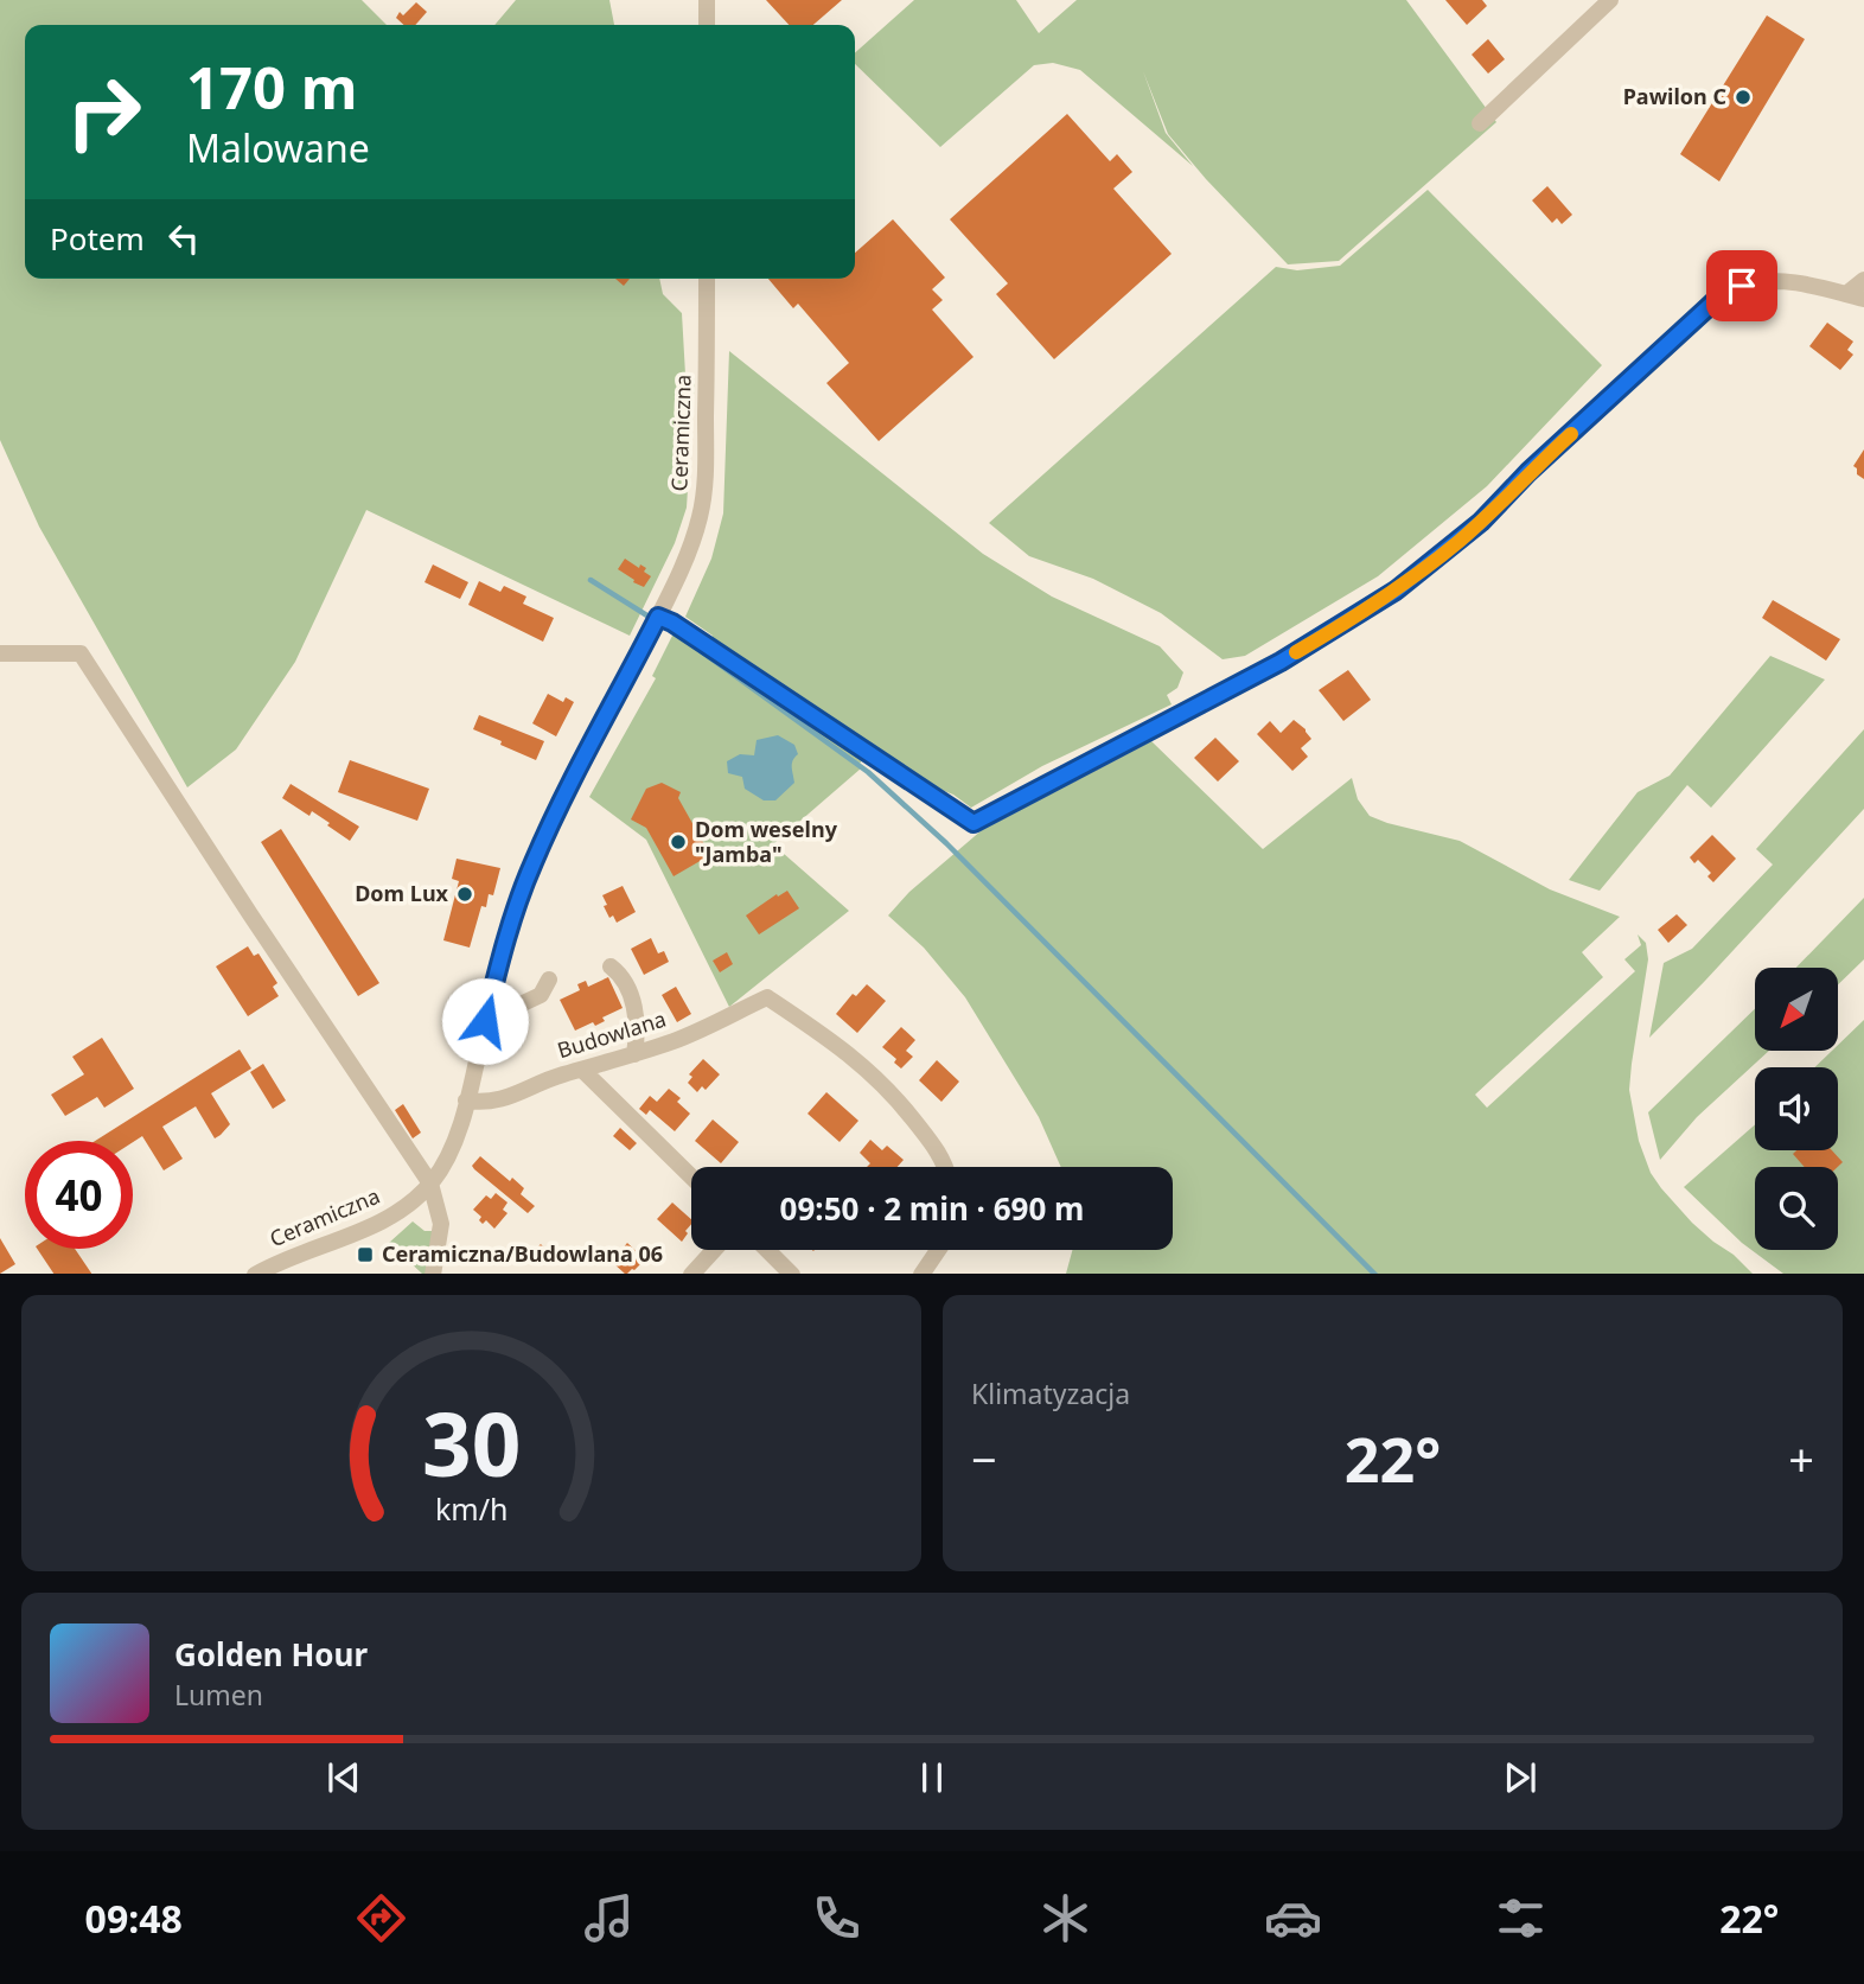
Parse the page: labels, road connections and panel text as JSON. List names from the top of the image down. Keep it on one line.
{"streets":{"street":["Ceramiczna","Budowlana"]},"crossings":[["Ceramiczna","Budowlana"]],"places":{"other":["Pawilon C","Dom weselny \"Jamba\"","Dom Lux"],"transit":["Ceramiczna/Budowlana 06"]},"north":"bottom left","page":{"turn":["170 m","Malowane"],"then":"Potem","limit":"40","trip":"09:50 · 2 min · 690 m","tile":"Klimatyzacja","heat":["−","22°","+"],"song":["Golden Hour","Lumen"],"tabs":["09:48","22°"],"gauge":["30","km/h"]}}
